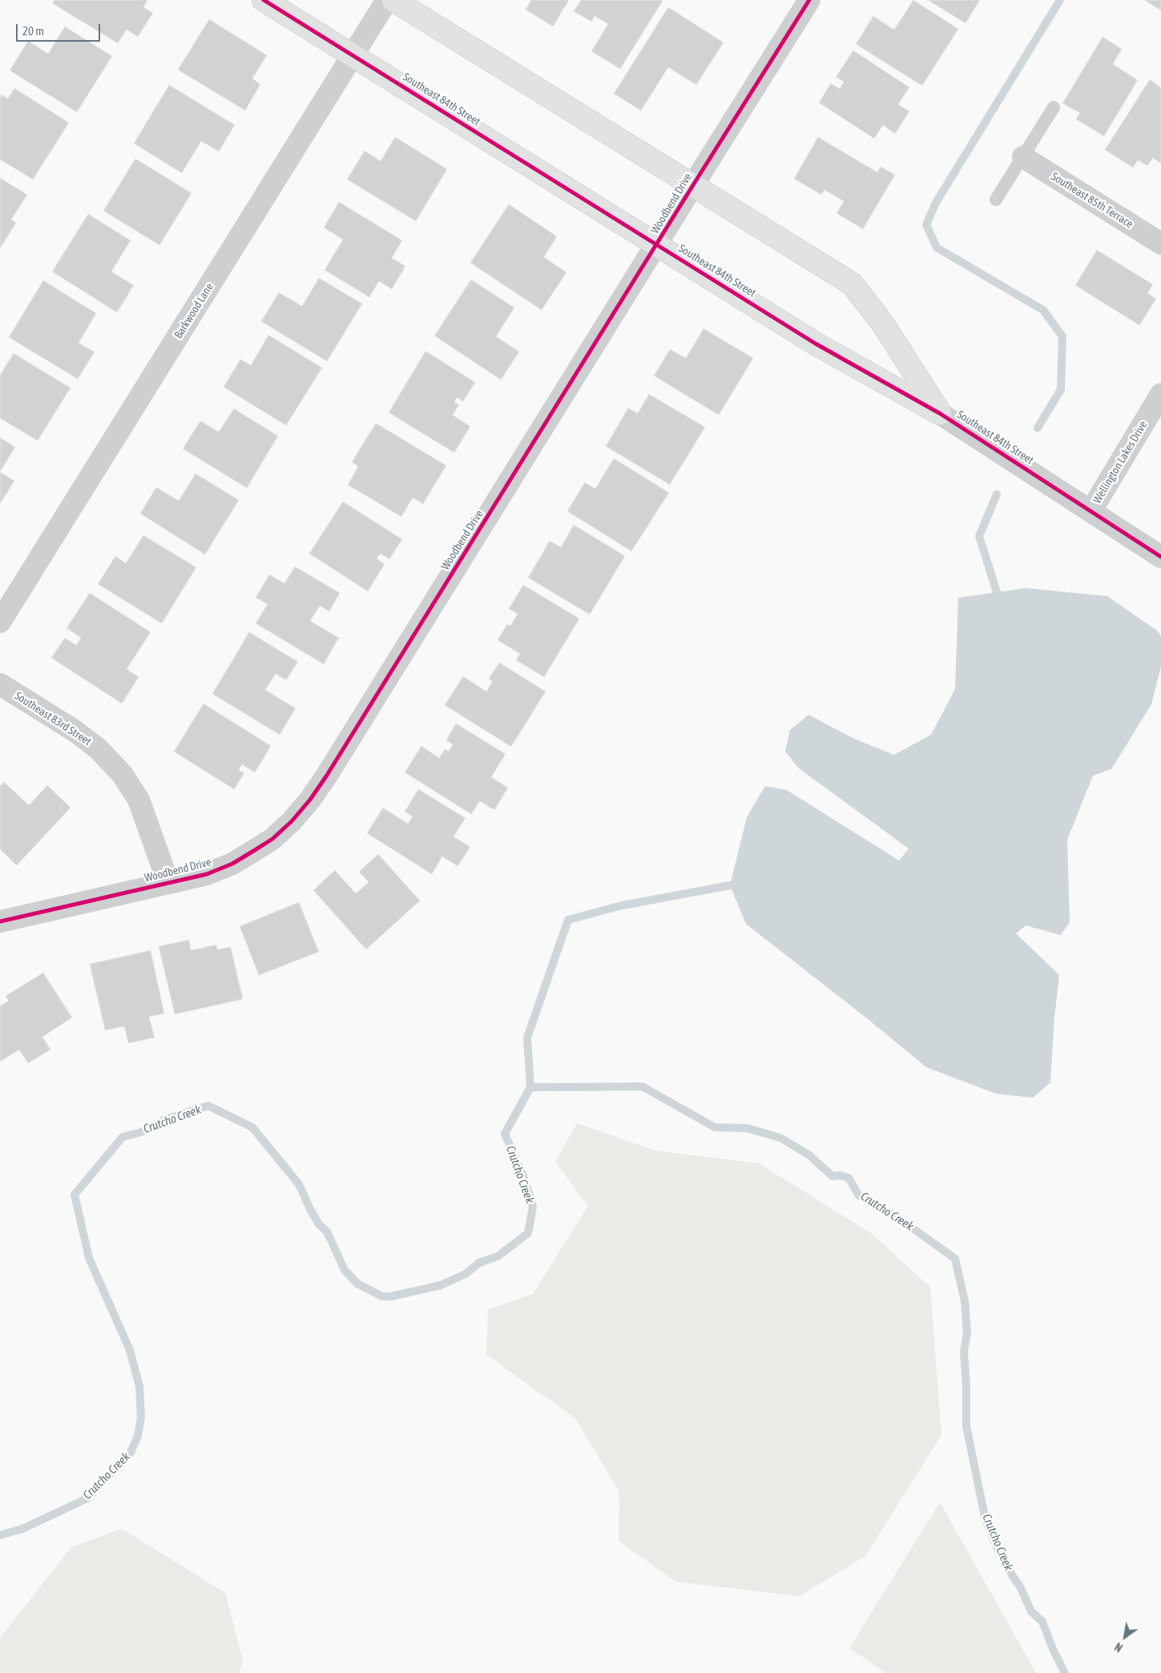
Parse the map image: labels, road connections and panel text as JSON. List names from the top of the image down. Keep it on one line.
{"streets":{"street":["Southeast 84th Street","Southeast 85th Terrace","Woodbend Drive","Barkwood Lane","Wellington Lakes Drive","Southeast 83rd Street"]},"crossings":[["Southeast 84th Street","Woodbend Drive"],["Southeast 84th Street","Barkwood Lane"],["Southeast 84th Street","Wellington Lakes Drive"],["Woodbend Drive","Southeast 83rd Street"]],"water":["Crutcho Creek"],"scale_bar":"20 m","north":"bottom left"}
